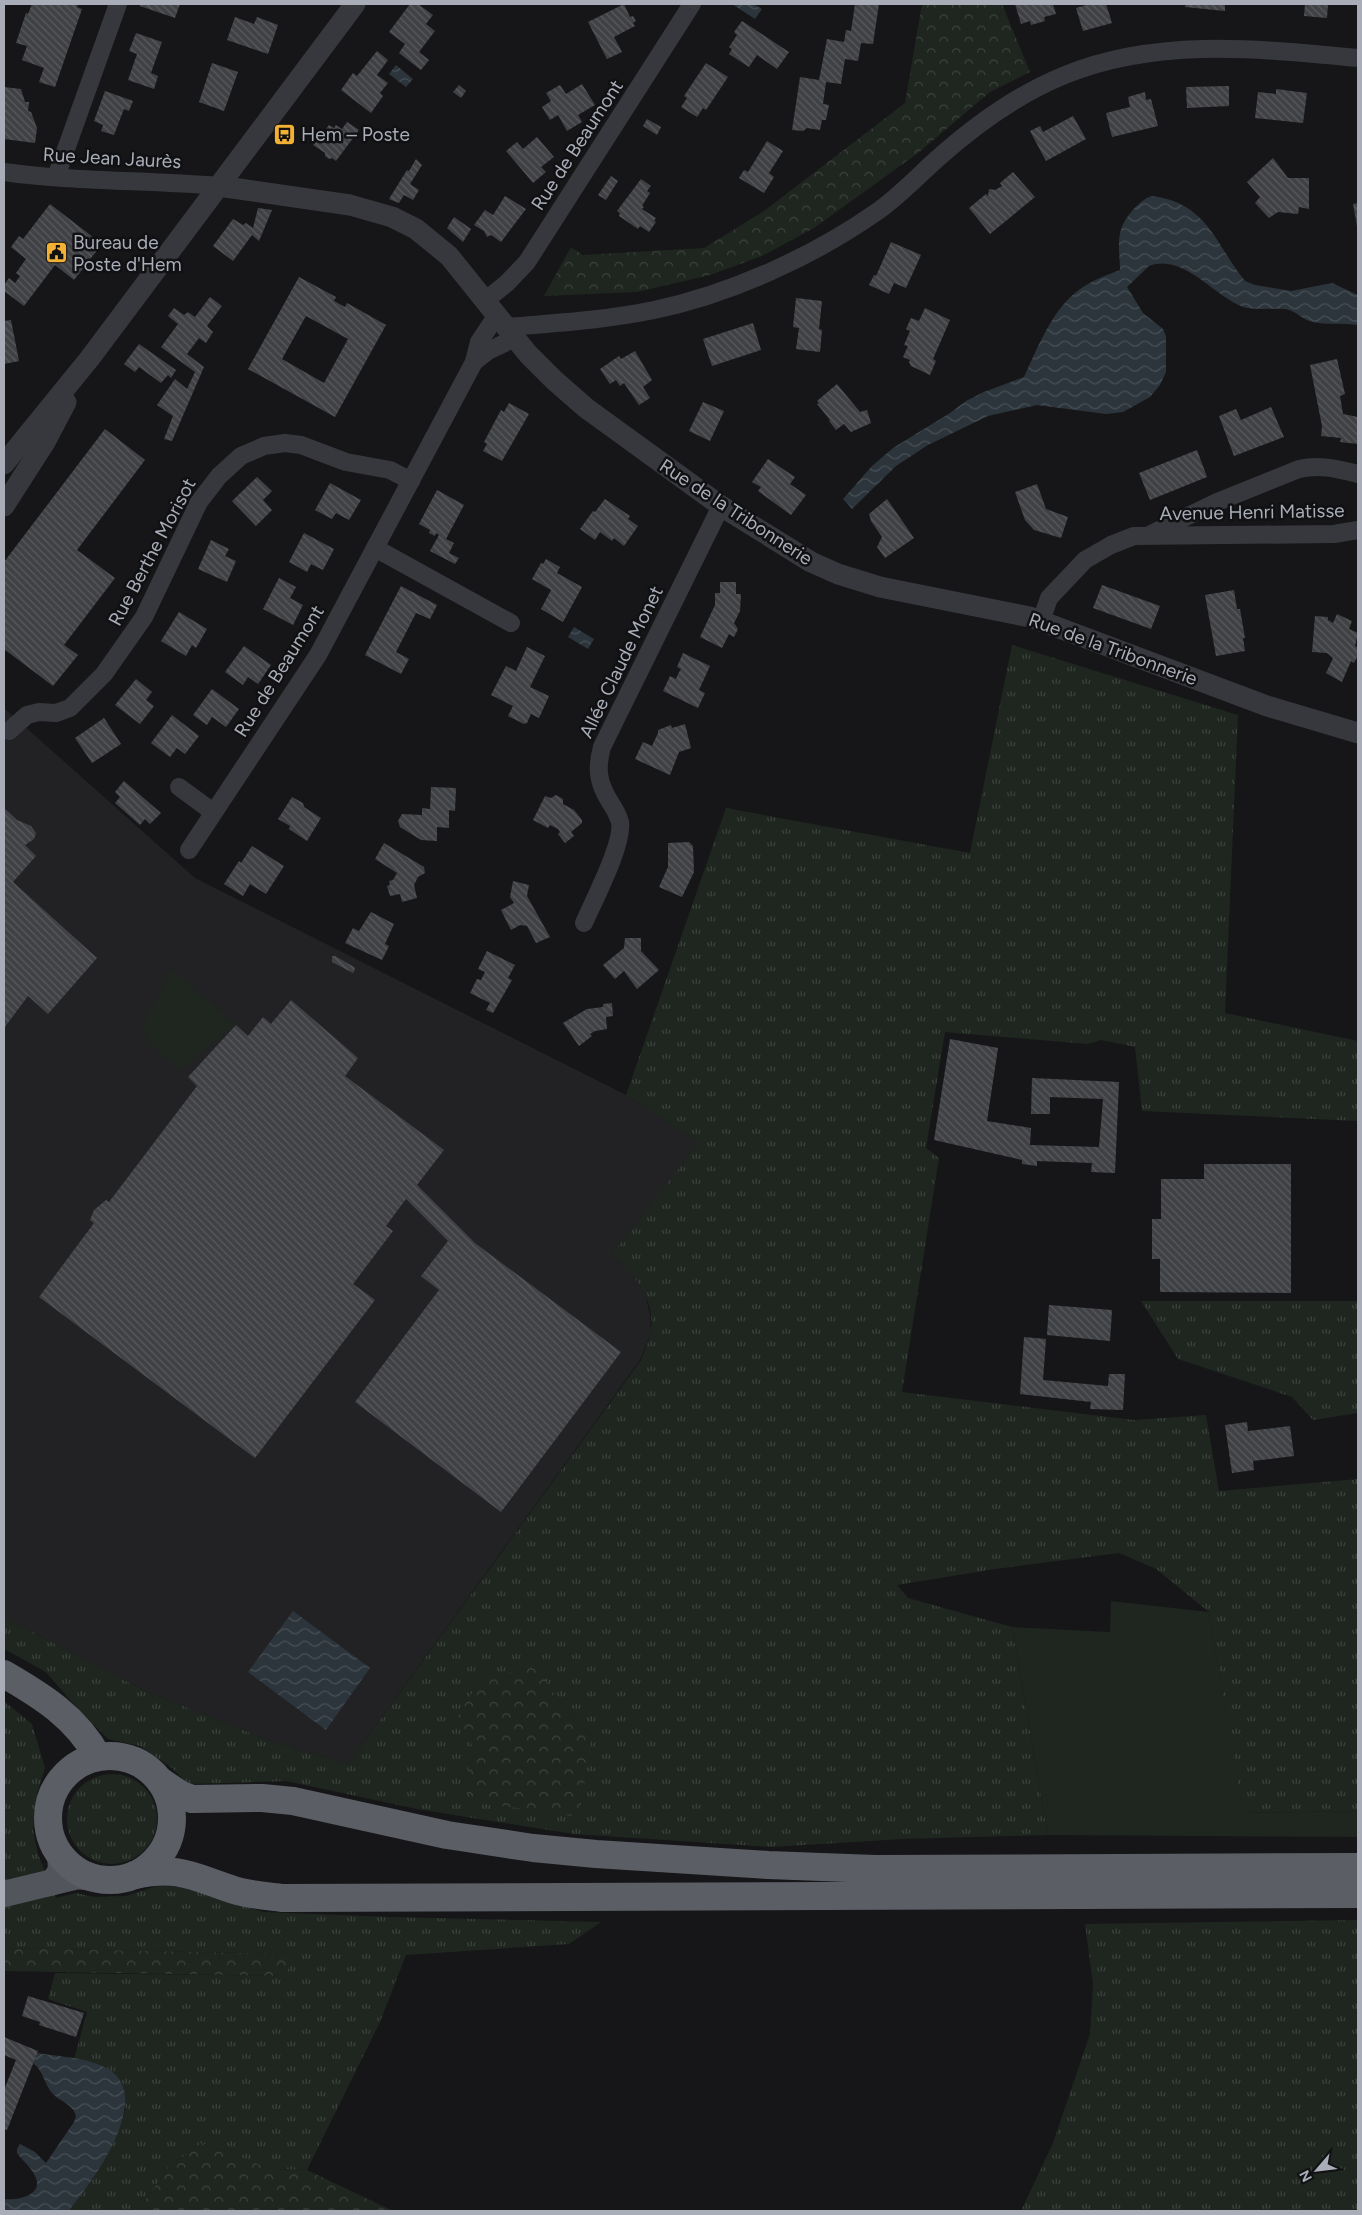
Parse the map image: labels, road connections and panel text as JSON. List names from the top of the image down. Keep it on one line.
{"streets":{"street":["Rue de Beaumont","Rue Jean Jaurès","Rue de la Tribonnerie","Avenue Henri Matisse","Rue Berthe Morisot","Allée Claude Monet"]},"crossings":[["Rue de Beaumont","Rue de la Tribonnerie"],["Rue de Beaumont","Rue Berthe Morisot"],["Rue Jean Jaurès","Rue de la Tribonnerie"],["Rue de la Tribonnerie","Avenue Henri Matisse"],["Rue de la Tribonnerie","Allée Claude Monet"]],"places":{"bus stop":["Hem – Poste"],"public building":["Bureau de Poste d'Hem"]},"north":"bottom left"}
